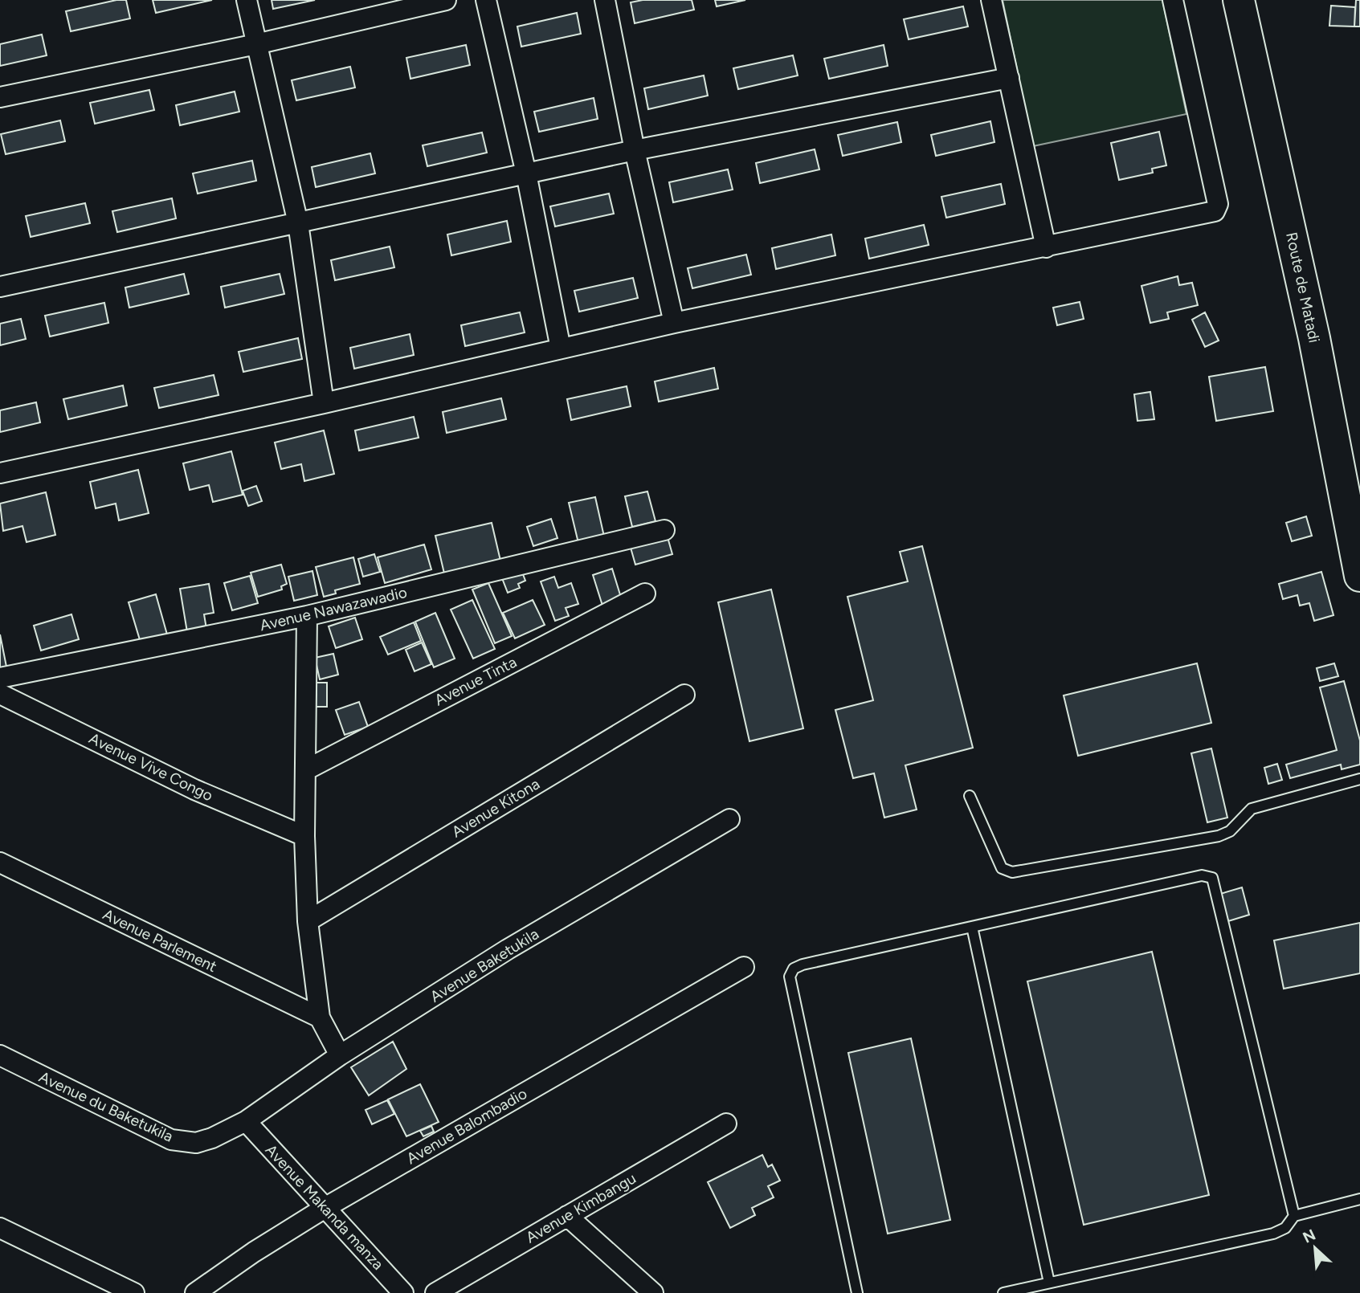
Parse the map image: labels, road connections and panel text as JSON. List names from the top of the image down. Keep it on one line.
{"streets":{"main road":["Route de Matadi"],"street":["Avenue Nawazawadio","Avenue Tinta","Avenue Vive Congo","Avenue Kitona","Avenue Parlement","Avenue Baketukila","Avenue du Baketukila","Avenue Balombadio","Avenue Makanda manza","Avenue Kimbangu"]},"crossings":[["Avenue Baketukila","Avenue du Baketukila"],["Avenue Baketukila","Avenue Makanda manza"],["Avenue du Baketukila","Avenue Makanda manza"],["Avenue Balombadio","Avenue Makanda manza"]],"north":"top left"}
